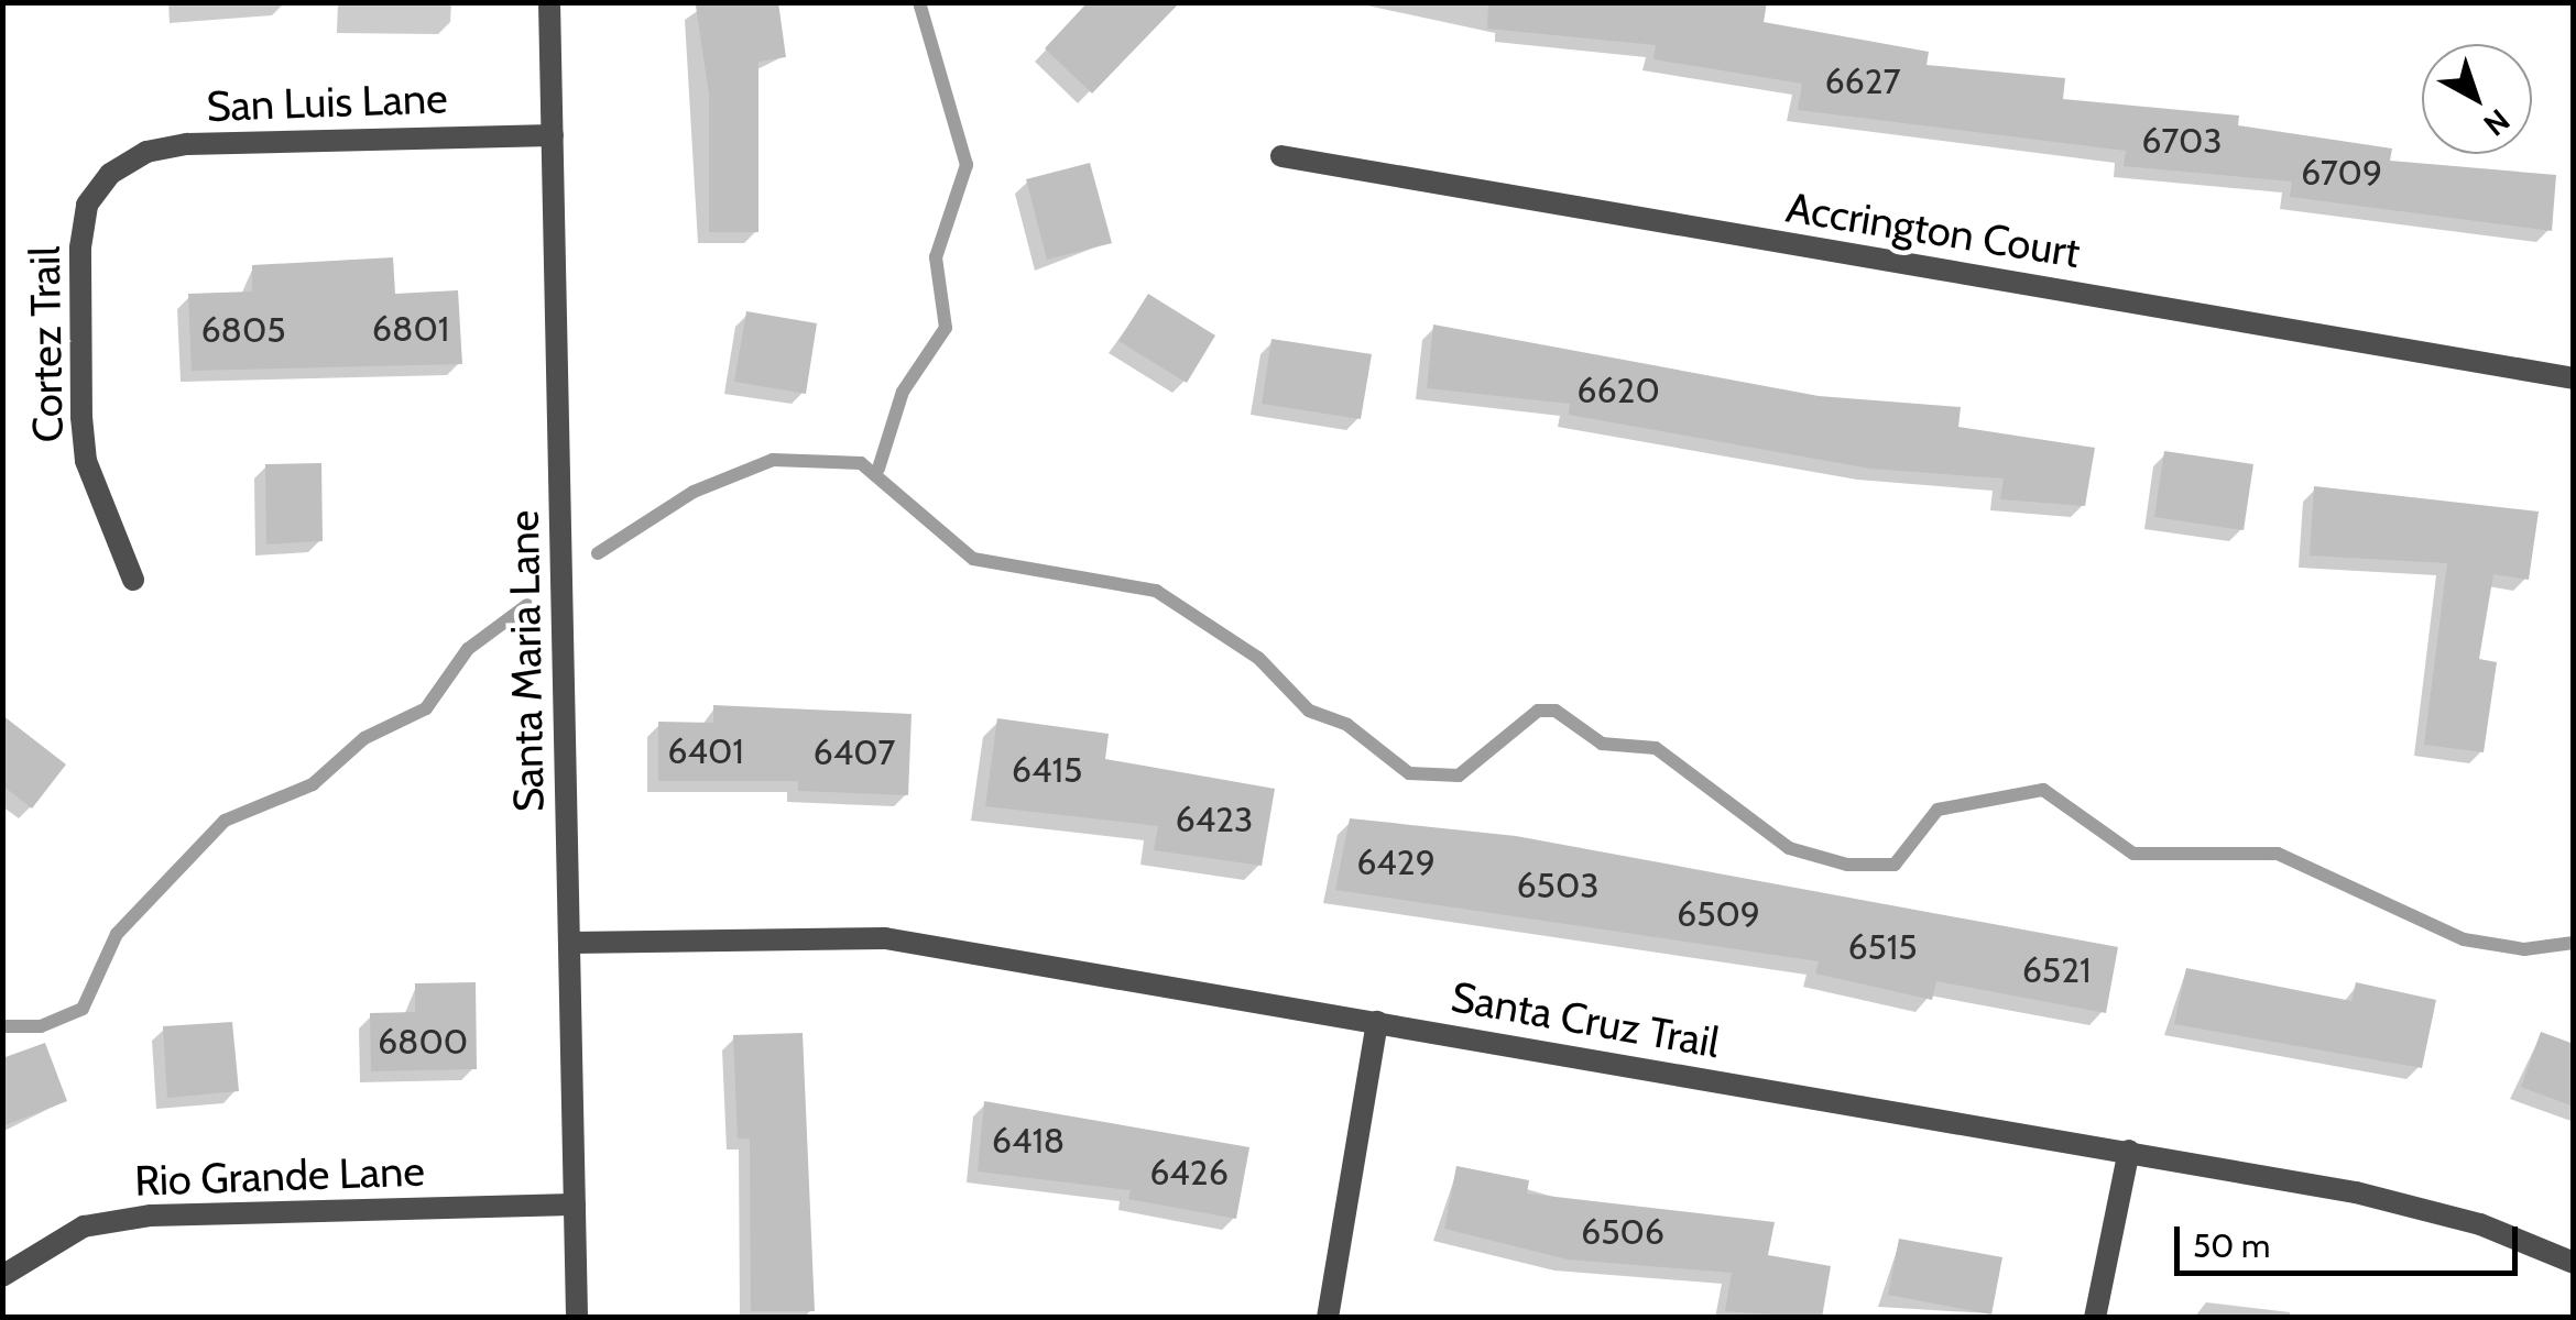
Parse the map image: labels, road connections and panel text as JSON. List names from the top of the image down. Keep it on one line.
{"streets":{"street":["San Luis Lane","Accrington Court","Cortez Trail","Santa Maria Lane","Santa Cruz Trail","Rio Grande Lane"]},"crossings":[["San Luis Lane","Cortez Trail"],["San Luis Lane","Santa Maria Lane"],["Santa Maria Lane","Santa Cruz Trail"],["Santa Maria Lane","Rio Grande Lane"]],"house_numbers":["6627","6703","6709","6801","6805","6620","6401","6407","6415","6423","6429","6503","6509","6515","6521","6800","6418","6426","6506"],"scale_bar":"50 m","north":"bottom right"}
